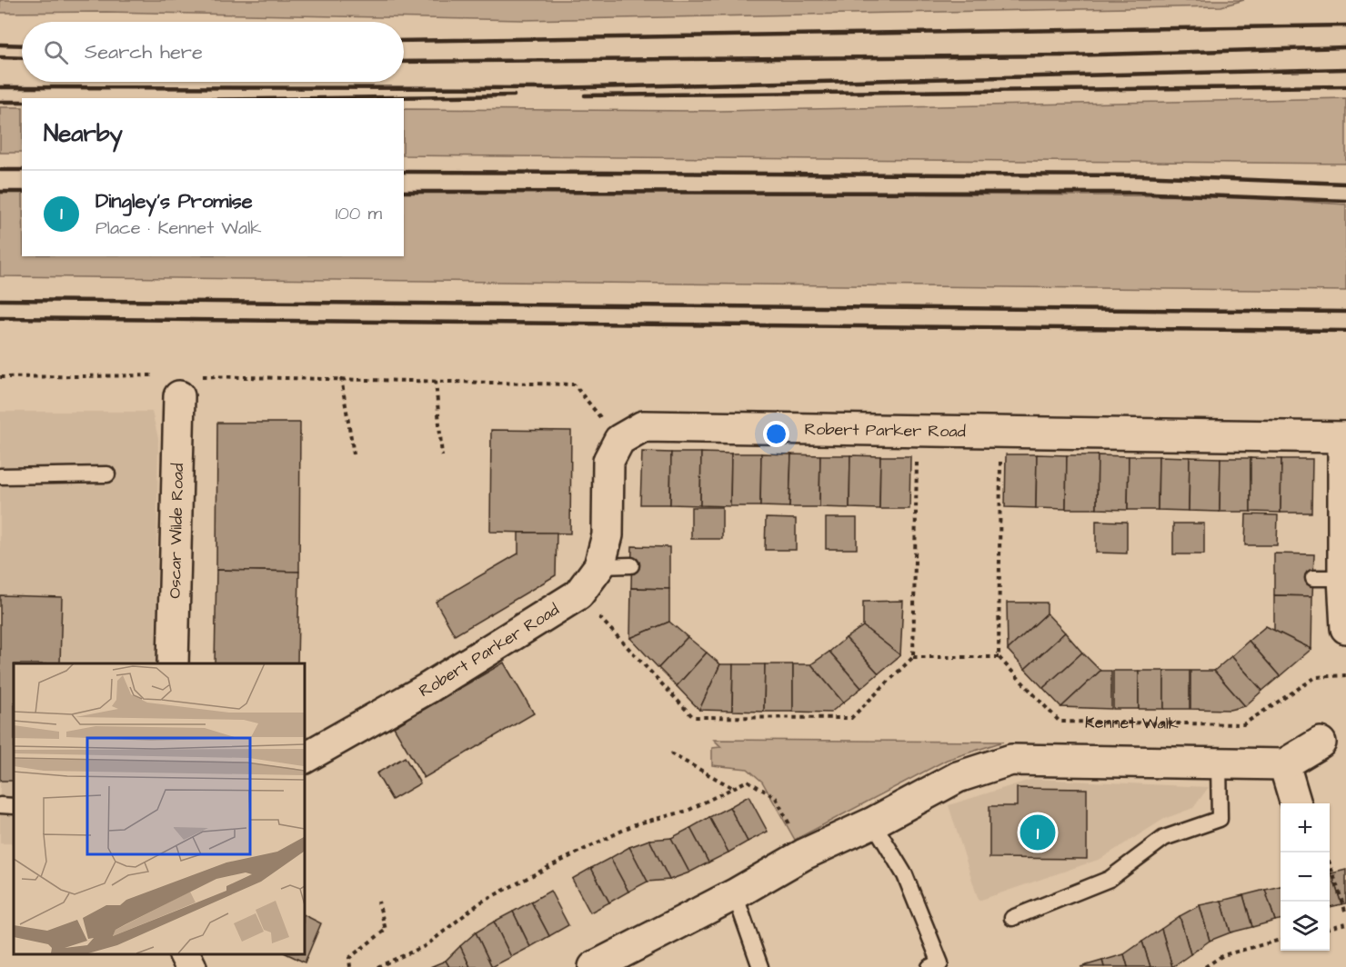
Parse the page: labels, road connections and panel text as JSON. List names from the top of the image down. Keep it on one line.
{"streets":{"street":["Robert Parker Road","Oscar Wilde Road"],"path":["Kennet Walk"]},"page":{"search":"Search here","heading":"Nearby","list":[{"mark":"1","name":"Dingley's Promise","note":"Place · Kennet Walk","value":"100 m"}],"map_buttons":["+","−"],"pins":"1"}}
